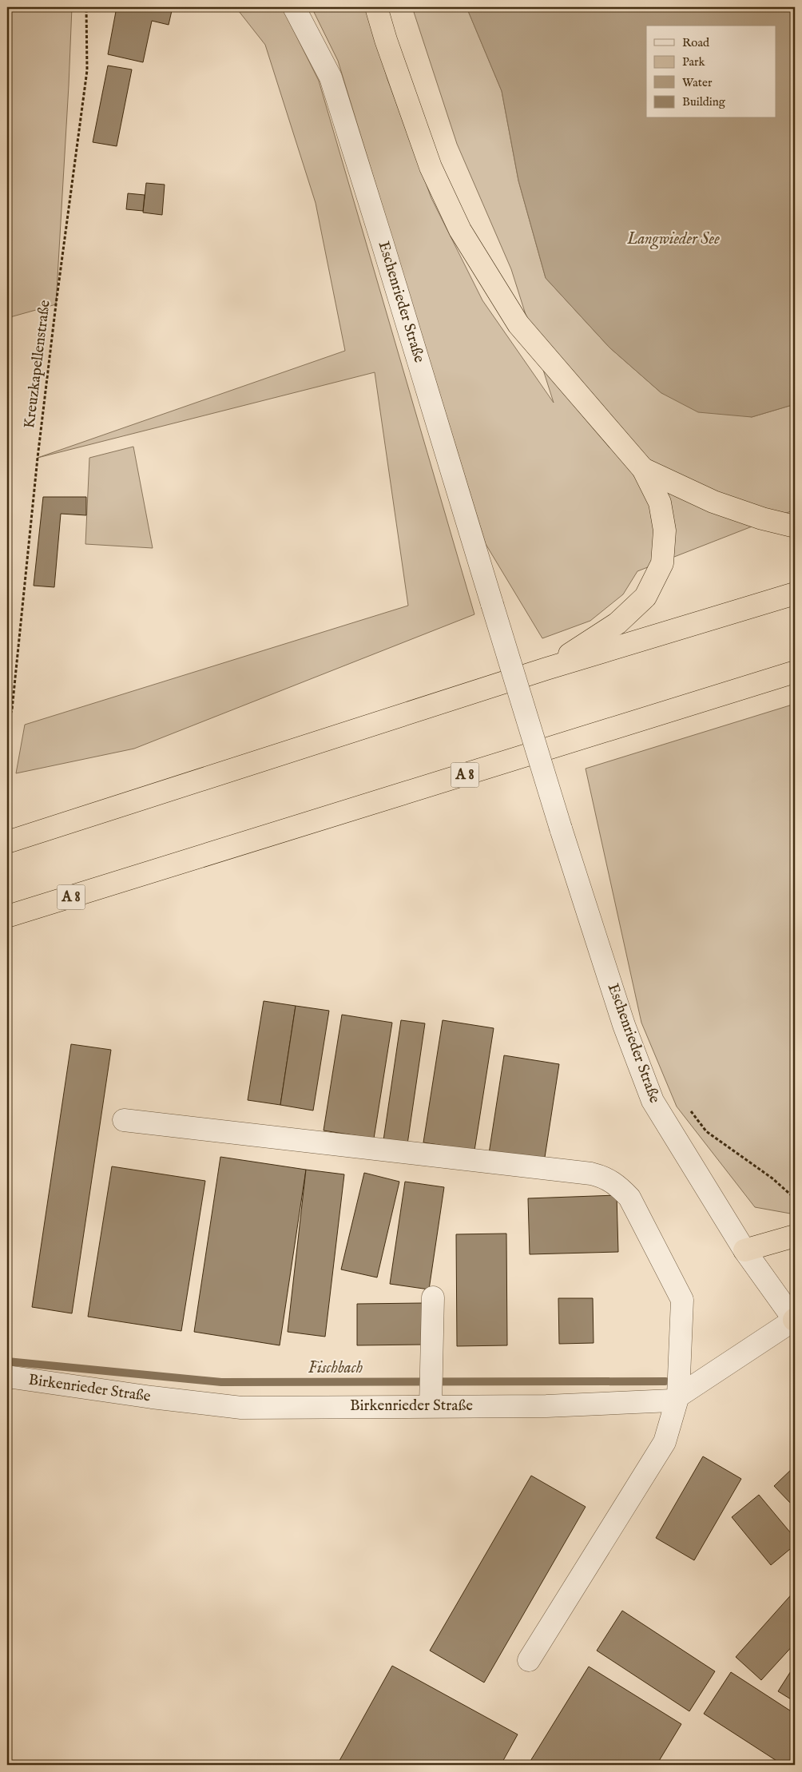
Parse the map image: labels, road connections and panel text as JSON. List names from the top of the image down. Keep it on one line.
{"streets":{"highway":["A 8"],"street":["Eschenrieder Straße","Birkenrieder Straße"],"path":["Kreuzkapellenstraße"]},"crossings":[["Eschenrieder Straße","Birkenrieder Straße"]],"water":["Langwieder See","Fischbach"],"legend":["Road","Park","Water","Building"]}
